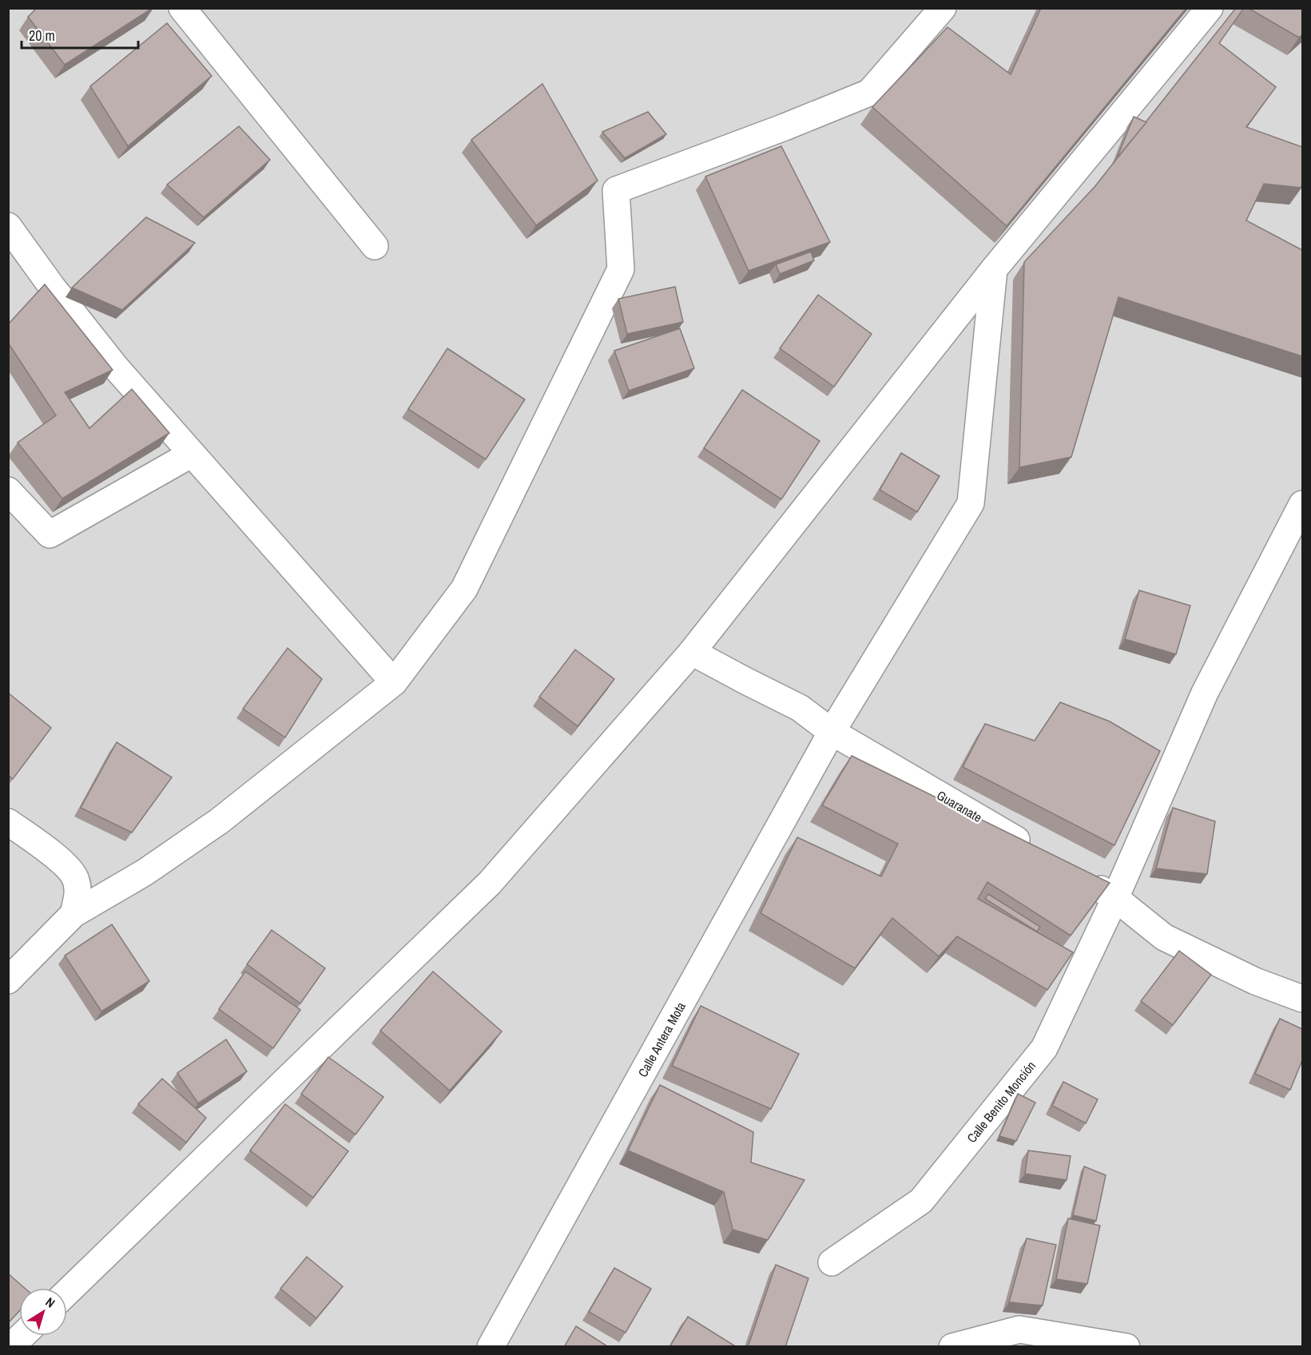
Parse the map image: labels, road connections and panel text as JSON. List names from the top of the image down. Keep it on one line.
{"streets":{"street":["Guaranate","Calle Antera Mota","Calle Benito Monción"]},"crossings":[["Guaranate","Calle Antera Mota"]],"scale_bar":"20 m","north":"top right"}
